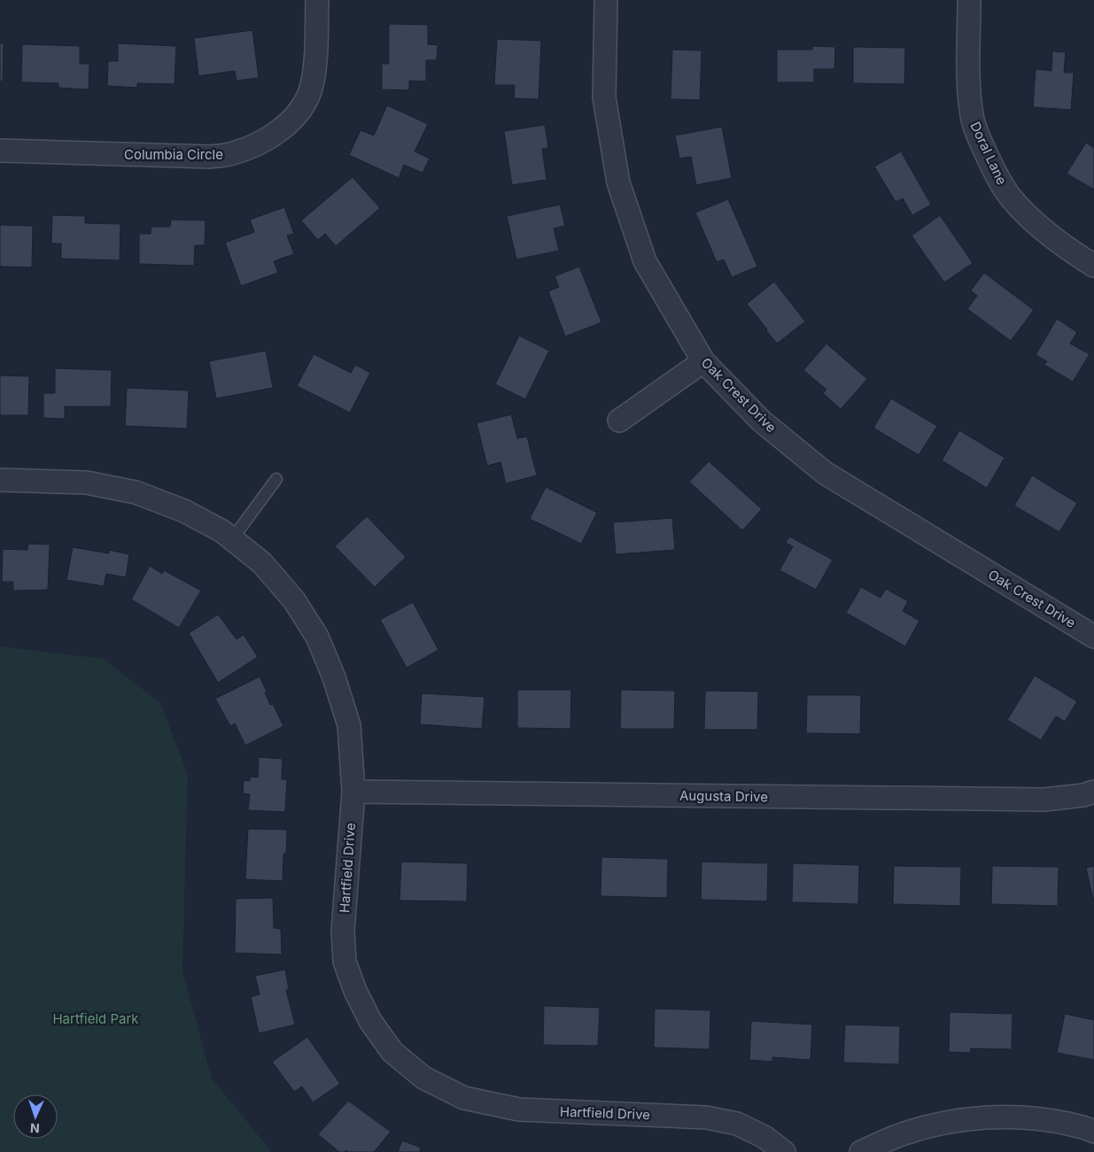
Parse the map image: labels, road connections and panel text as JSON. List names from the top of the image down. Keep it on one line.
{"streets":{"street":["Doral Lane","Columbia Circle","Oak Crest Drive","Augusta Drive","Hartfield Drive"]},"crossings":[["Augusta Drive","Hartfield Drive"]],"parks":["Hartfield Park"],"north":"bottom"}
